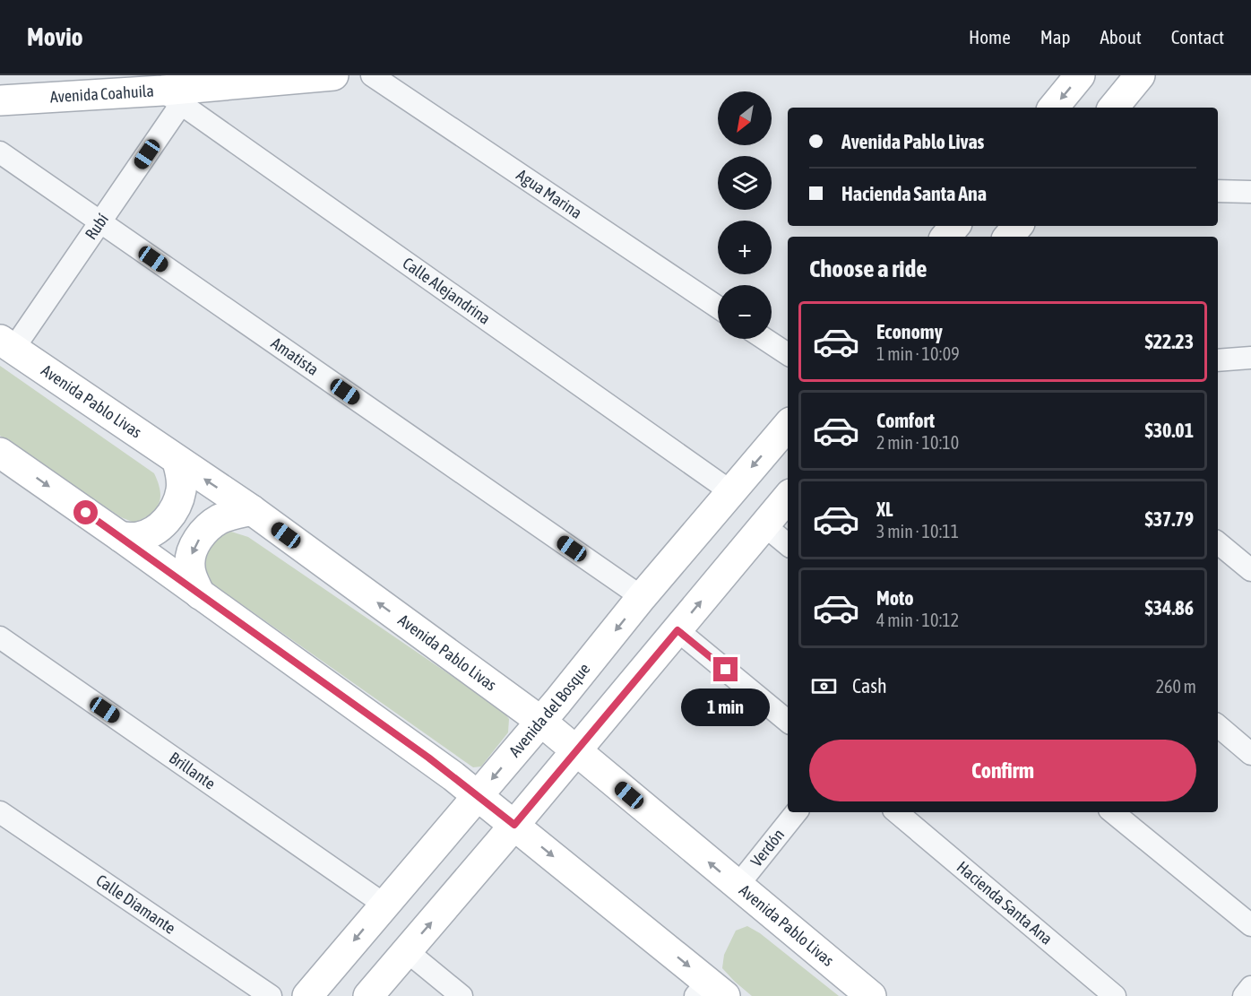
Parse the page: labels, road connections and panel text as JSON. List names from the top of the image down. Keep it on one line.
{"streets":{"main road":["Avenida Coahuila","Avenida Pablo Livas","Avenida del Bosque"],"street":["Agua Marina","Rubí","Calle Alejandrina","Amatista","Brillante","Verdón","Hacienda Santa Ana","Calle Diamante"]},"crossings":[["Avenida Coahuila","Rubí"],["Avenida Coahuila","Calle Alejandrina"],["Rubí","Calle Alejandrina"],["Rubí","Amatista"],["Rubí","Avenida Pablo Livas"],["Calle Alejandrina","Avenida del Bosque"],["Amatista","Avenida del Bosque"],["Avenida Pablo Livas","Avenida del Bosque"],["Avenida Pablo Livas","Verdón"],["Avenida del Bosque","Brillante"]],"north":"bottom left","page":{"header":"Movio","nav":["Home","Map","About","Contact"],"map_buttons":["+","−"],"banner":["Avenida Pablo Livas","Hacienda Santa Ana"],"heading":"Choose a ride","list":[{"name":"Economy","note":"1 min · 10:09","value":"$22.23"},{"name":"Comfort","note":"2 min · 10:10","value":"$30.01"},{"name":"XL","note":"3 min · 10:11","value":"$37.79"},{"name":"Moto","note":"4 min · 10:12","value":"$34.86"}],"pay":["Cash","260 m"],"bubble":"1 min","buttons":"Confirm"}}
